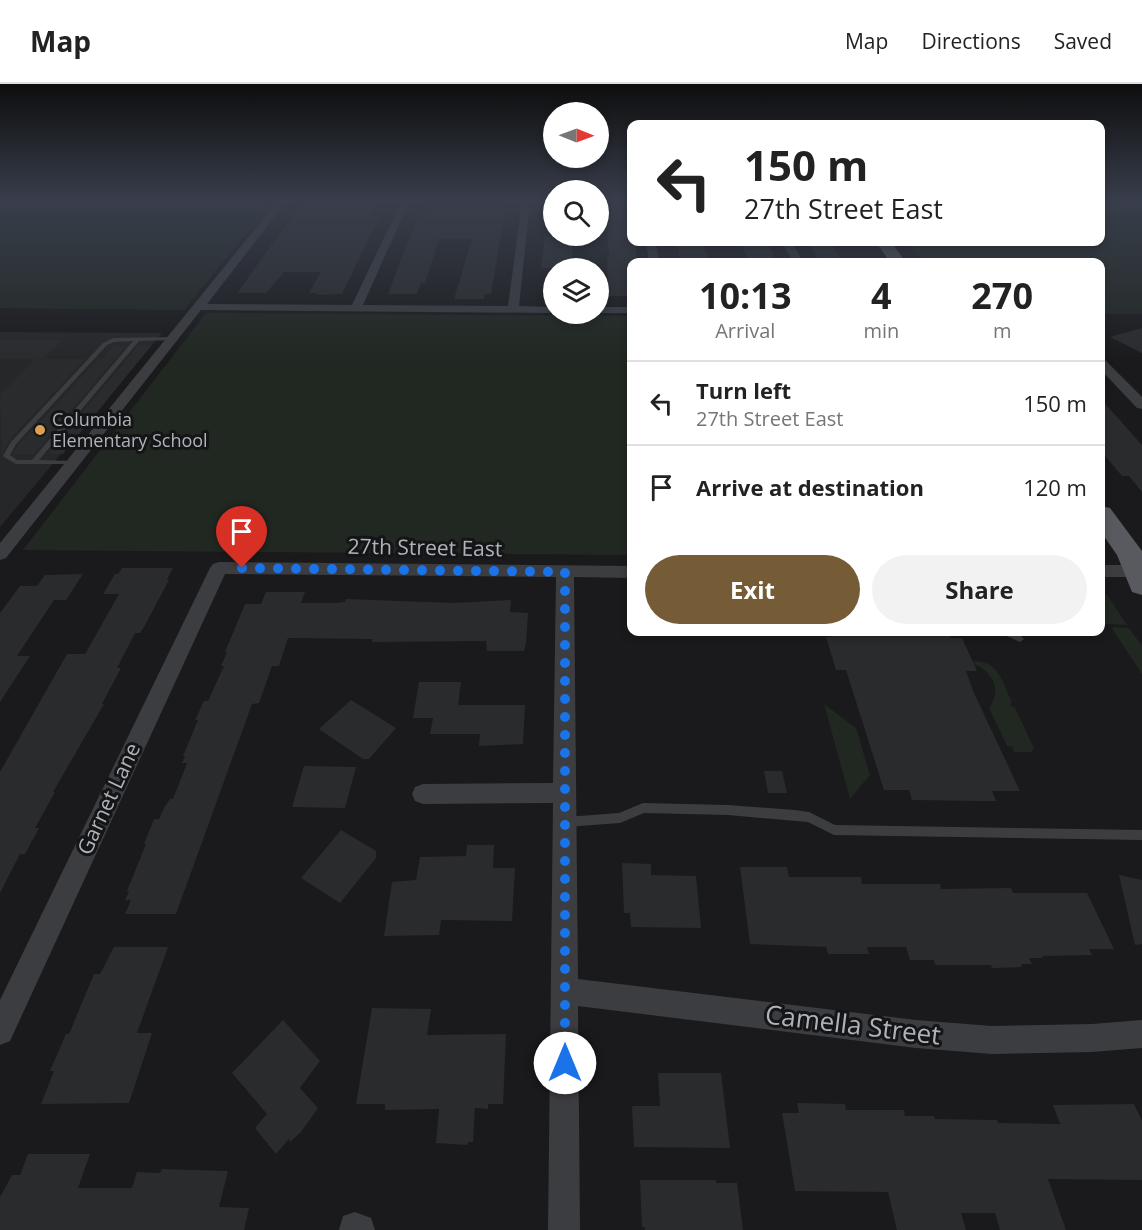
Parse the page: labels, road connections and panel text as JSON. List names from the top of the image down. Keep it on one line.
{"streets":{"street":["27th Street East","Garnet Lane","Camella Street"]},"crossings":[["27th Street East","Garnet Lane"]],"places":["Columbia Elementary School"],"north":"right","page":{"header":"Map","nav":["Map","Directions","Saved"],"turn":["150 m","27th Street East"],"eta":["10:13","Arrival","4","min","270","m"],"list":[{"name":"Turn left","note":"27th Street East","value":"150 m"},{"name":"Arrive at destination","value":"120 m"}],"buttons":["Exit","Share"]}}
